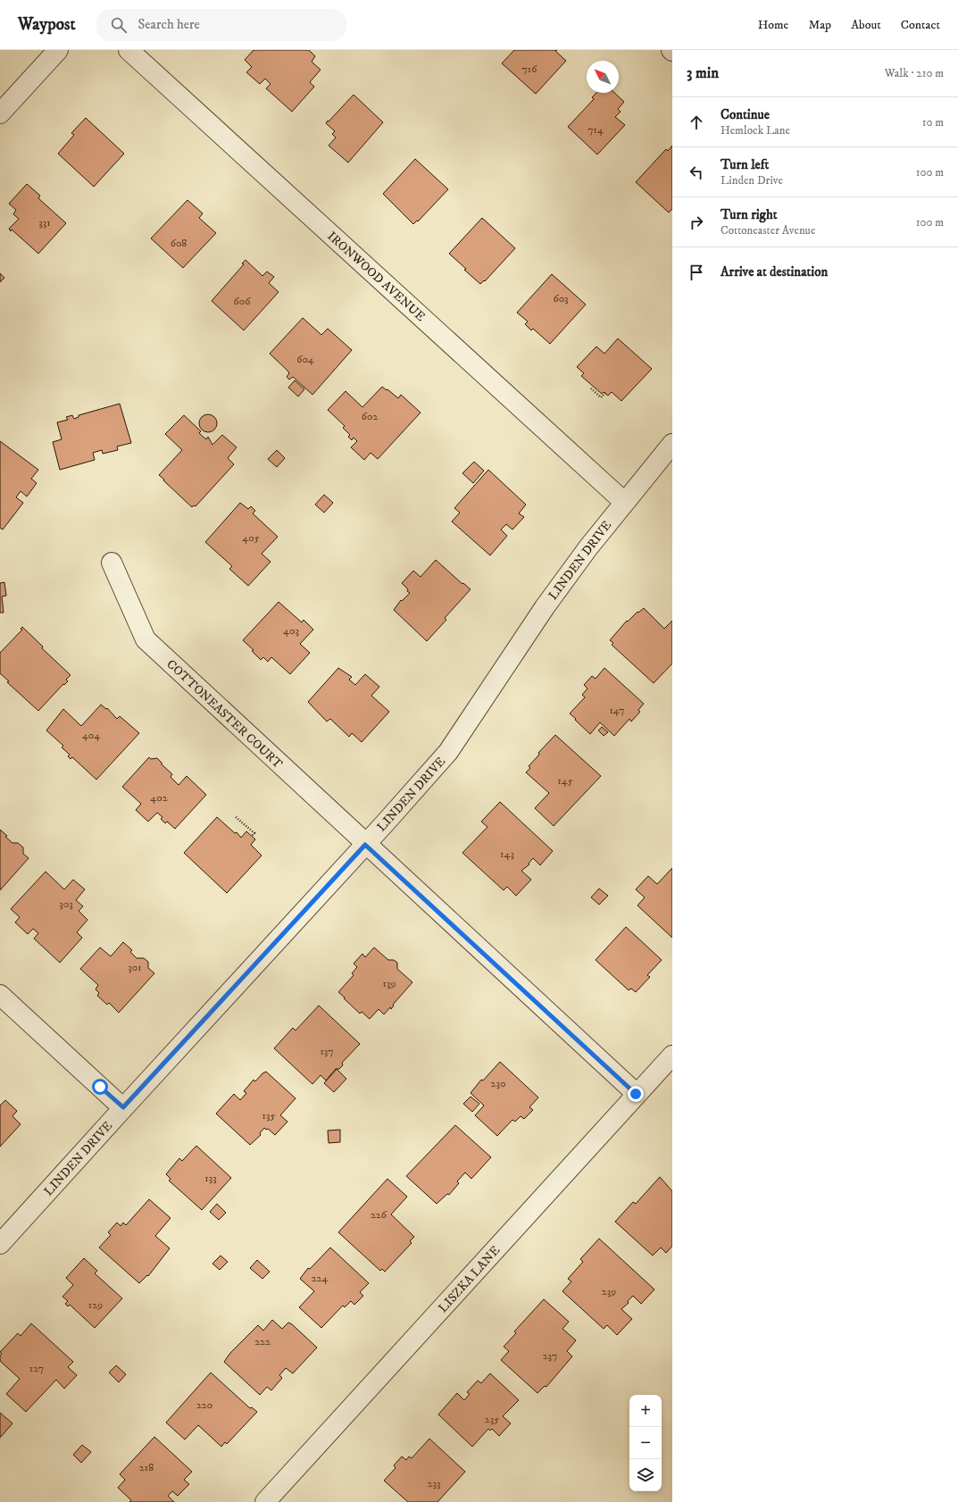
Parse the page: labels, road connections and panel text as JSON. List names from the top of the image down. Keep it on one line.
{"streets":{"street":["IRONWOOD AVENUE","LINDEN DRIVE","COTTONEASTER COURT","LISZKA LANE"]},"crossings":[["IRONWOOD AVENUE","LINDEN DRIVE"],["LINDEN DRIVE","COTTONEASTER COURT"],["COTTONEASTER COURT","LISZKA LANE"]],"house_numbers":["716","714","331","608","603","606","604","602","405","403","147","404","145","402","143","303","301","139","137","230","135","133","226","224","239","129","222","237","127","220","235","218","233"],"north":"top left","page":{"header":"Waypost","search":"Search here","nav":["Home","Map","About","Contact"],"heading":["3 min","Walk · 210 m"],"list":[["Continue","Hemlock Lane","10 m"],["Turn left","Linden Drive","100 m"],["Turn right","Cottoneaster Avenue","100 m"],"Arrive at destination"],"map_buttons":["+","−"]}}
